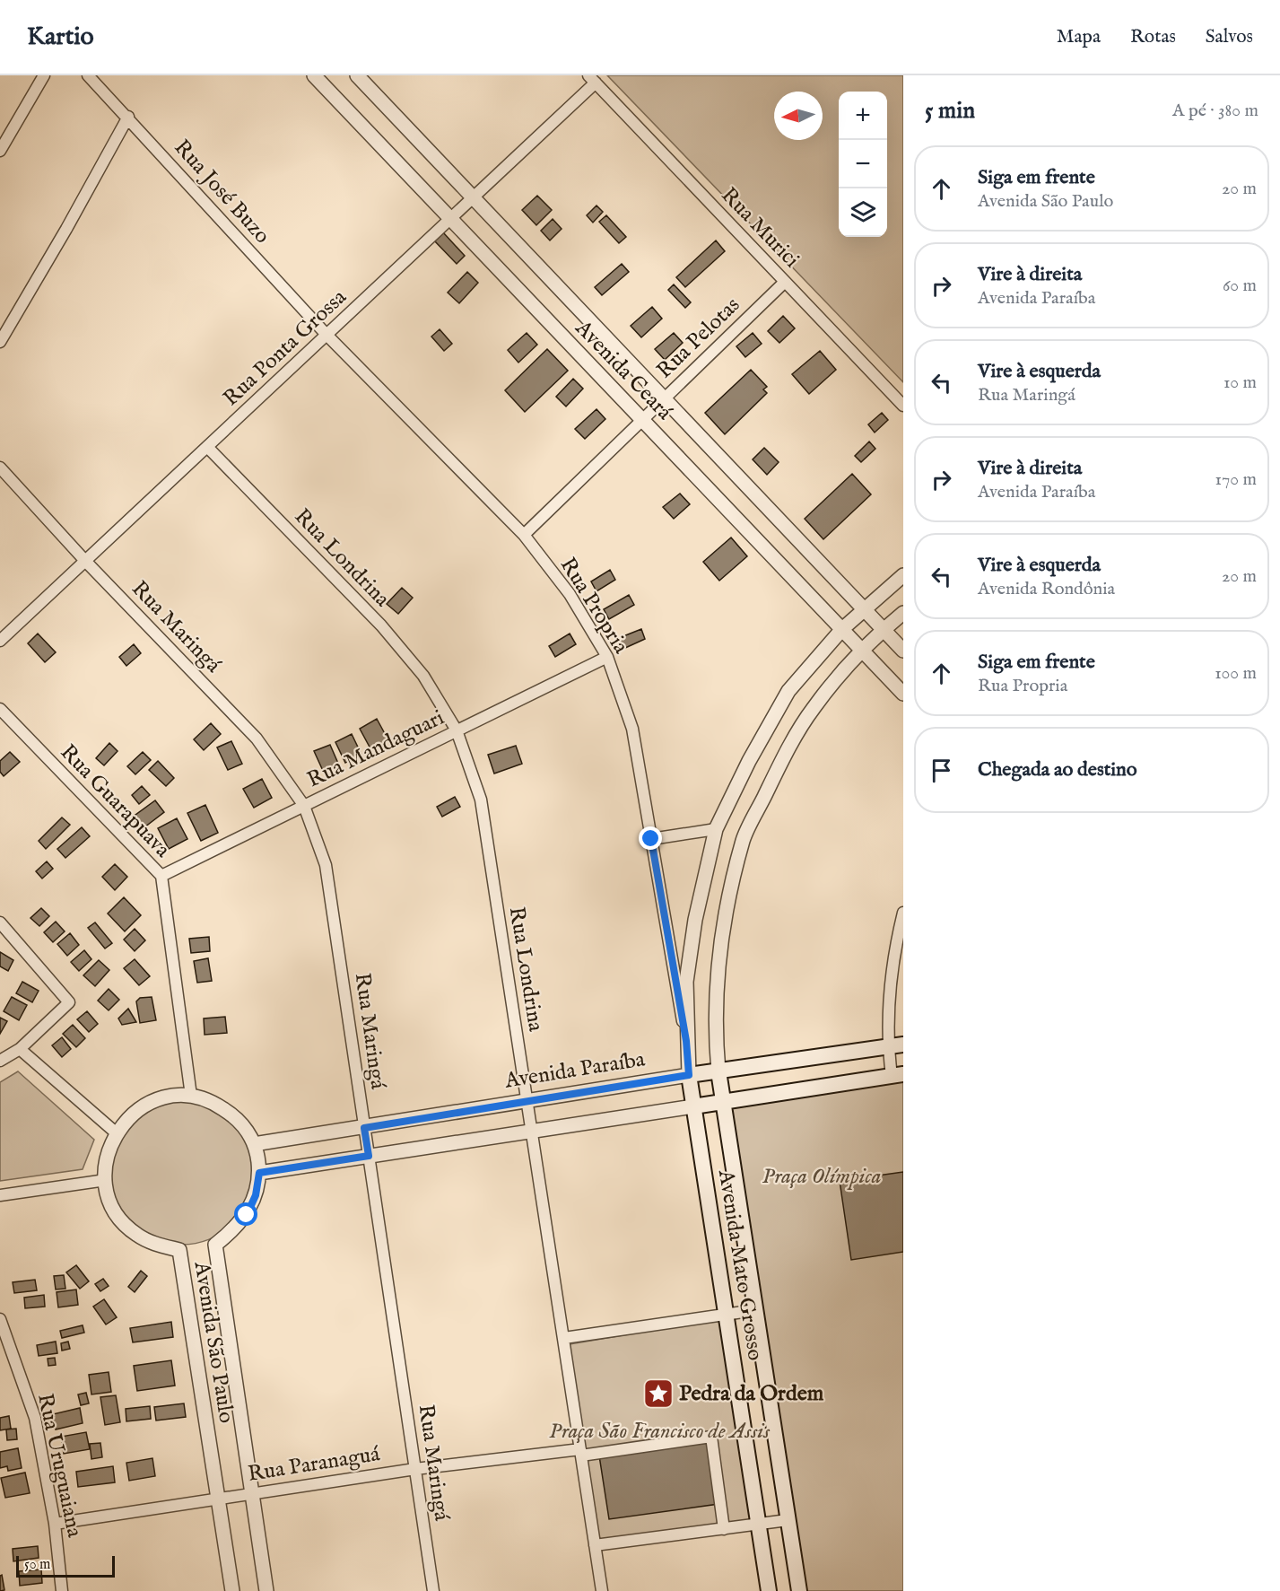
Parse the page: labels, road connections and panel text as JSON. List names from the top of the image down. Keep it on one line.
{"streets":{"main road":["Avenida Paraíba","Avenida Mato Grosso"],"street":["Rua José Buzo","Rua Murici","Rua Pelotas","Rua Ponta Grossa","Avenida Ceará","Rua Londrina","Rua Propria","Rua Maringá","Rua Mandaguari","Rua Guarapuava","Avenida São Paulo","Rua Paranaguá","Rua Uruguaiana"]},"crossings":[["Rua José Buzo","Rua Ponta Grossa"],["Rua José Buzo","Rua Propria"],["Rua Murici","Rua Pelotas"],["Rua Murici","Rua Ponta Grossa"],["Rua Pelotas","Avenida Ceará"],["Rua Pelotas","Rua Propria"],["Rua Ponta Grossa","Avenida Ceará"],["Rua Ponta Grossa","Rua Londrina"],["Rua Ponta Grossa","Rua Propria"],["Rua Ponta Grossa","Rua Maringá"],["Rua Londrina","Rua Mandaguari"],["Rua Londrina","Avenida Paraíba"],["Rua Londrina","Rua Paranaguá"],["Rua Propria","Rua Mandaguari"],["Rua Maringá","Rua Mandaguari"],["Rua Maringá","Avenida Paraíba"],["Rua Maringá","Rua Paranaguá"],["Rua Mandaguari","Rua Guarapuava"],["Rua Guarapuava","Avenida São Paulo"],["Avenida Paraíba","Avenida Mato Grosso"],["Avenida Paraíba","Avenida São Paulo"],["Avenida São Paulo","Rua Paranaguá"],["Rua Paranaguá","Rua Uruguaiana"]],"parks":["Praça Olímpica","Praça São Francisco de Assis"],"places":{"place":["Pedra da Ordem"]},"scale_bar":"50 m","north":"left","page":{"header":"Kartio","nav":["Mapa","Rotas","Salvos"],"heading":["5 min","A pé · 380 m"],"map_buttons":["+","−"],"list":[["Siga em frente","Avenida São Paulo","20 m"],["Vire à direita","Avenida Paraíba","60 m"],["Vire à esquerda","Rua Maringá","10 m"],["Vire à direita","Avenida Paraíba","170 m"],["Vire à esquerda","Avenida Rondônia","20 m"],["Siga em frente","Rua Propria","100 m"],"Chegada ao destino"],"scale":"50 m"}}
